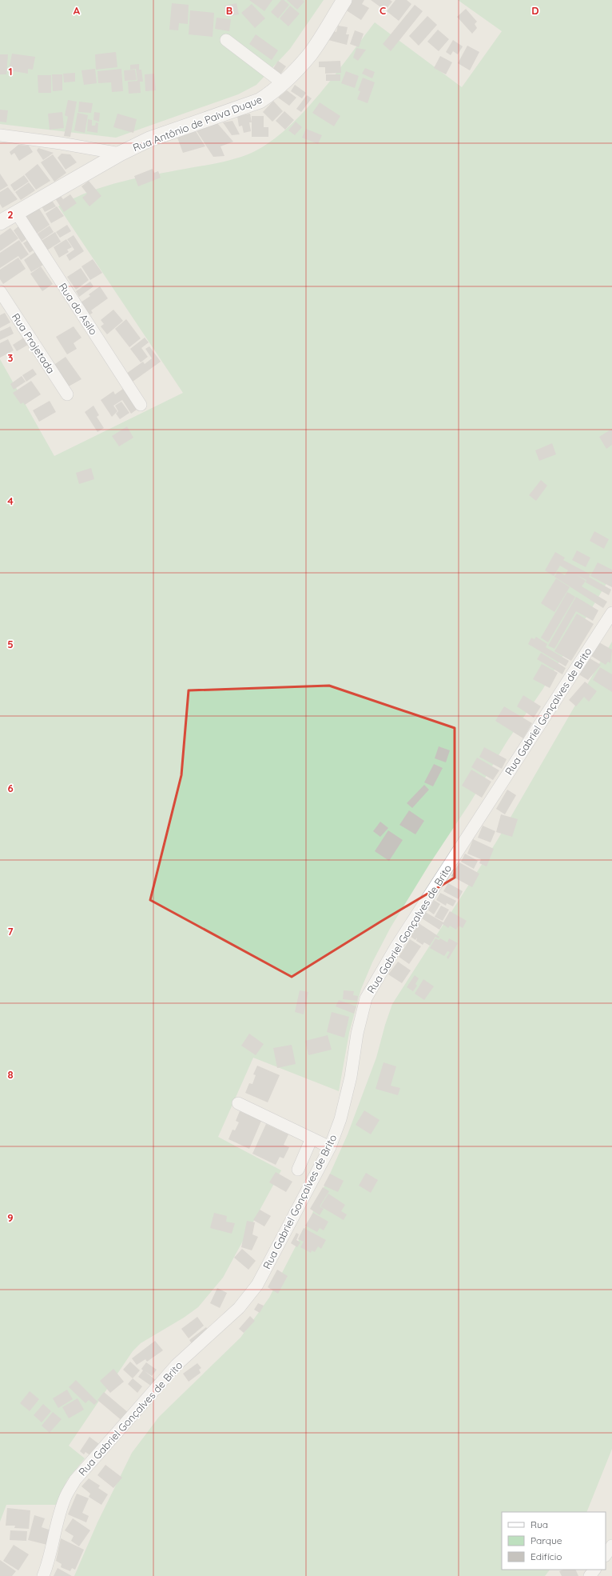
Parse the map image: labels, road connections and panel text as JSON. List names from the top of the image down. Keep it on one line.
{"streets":{"street":["Rua Antônio de Paiva Duque","Rua do Asilo","Rua Projetada","Rua Gabriel Gonçalves de Brito"]},"crossings":[["Rua Antônio de Paiva Duque","Rua do Asilo"]],"legend":["Rua","Parque","Edifício"],"grid":{"columns":["A","B","C","D"],"rows":["1","2","3","4","5","6","7","8","9"]}}
